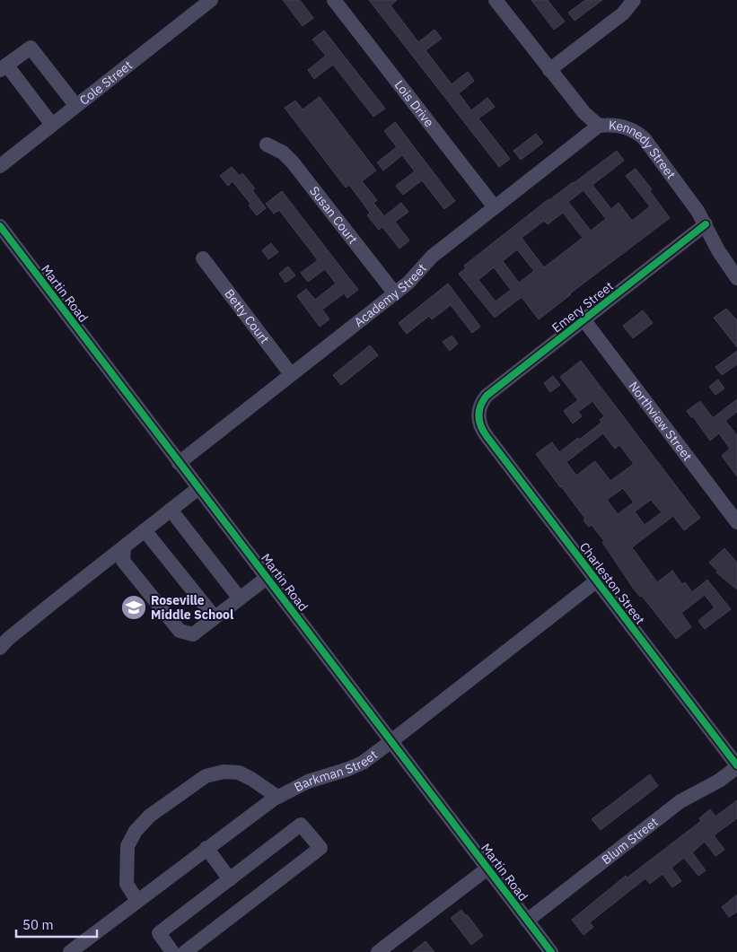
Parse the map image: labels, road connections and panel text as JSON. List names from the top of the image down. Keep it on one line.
{"streets":{"street":["Cole Street","Lois Drive","Kennedy Street","Susan Court","Martin Road","Academy Street","Emery Street","Betty Court","Northview Street","Charleston Street","Barkman Street","Blum Street"]},"crossings":[["Lois Drive","Academy Street"],["Kennedy Street","Academy Street"],["Kennedy Street","Emery Street"],["Susan Court","Academy Street"],["Martin Road","Academy Street"],["Martin Road","Barkman Street"],["Martin Road","Blum Street"],["Academy Street","Betty Court"],["Emery Street","Northview Street"],["Emery Street","Charleston Street"],["Charleston Street","Barkman Street"],["Charleston Street","Blum Street"]],"places":{"school or university":["Roseville Middle School"]},"scale_bar":"50 m"}
